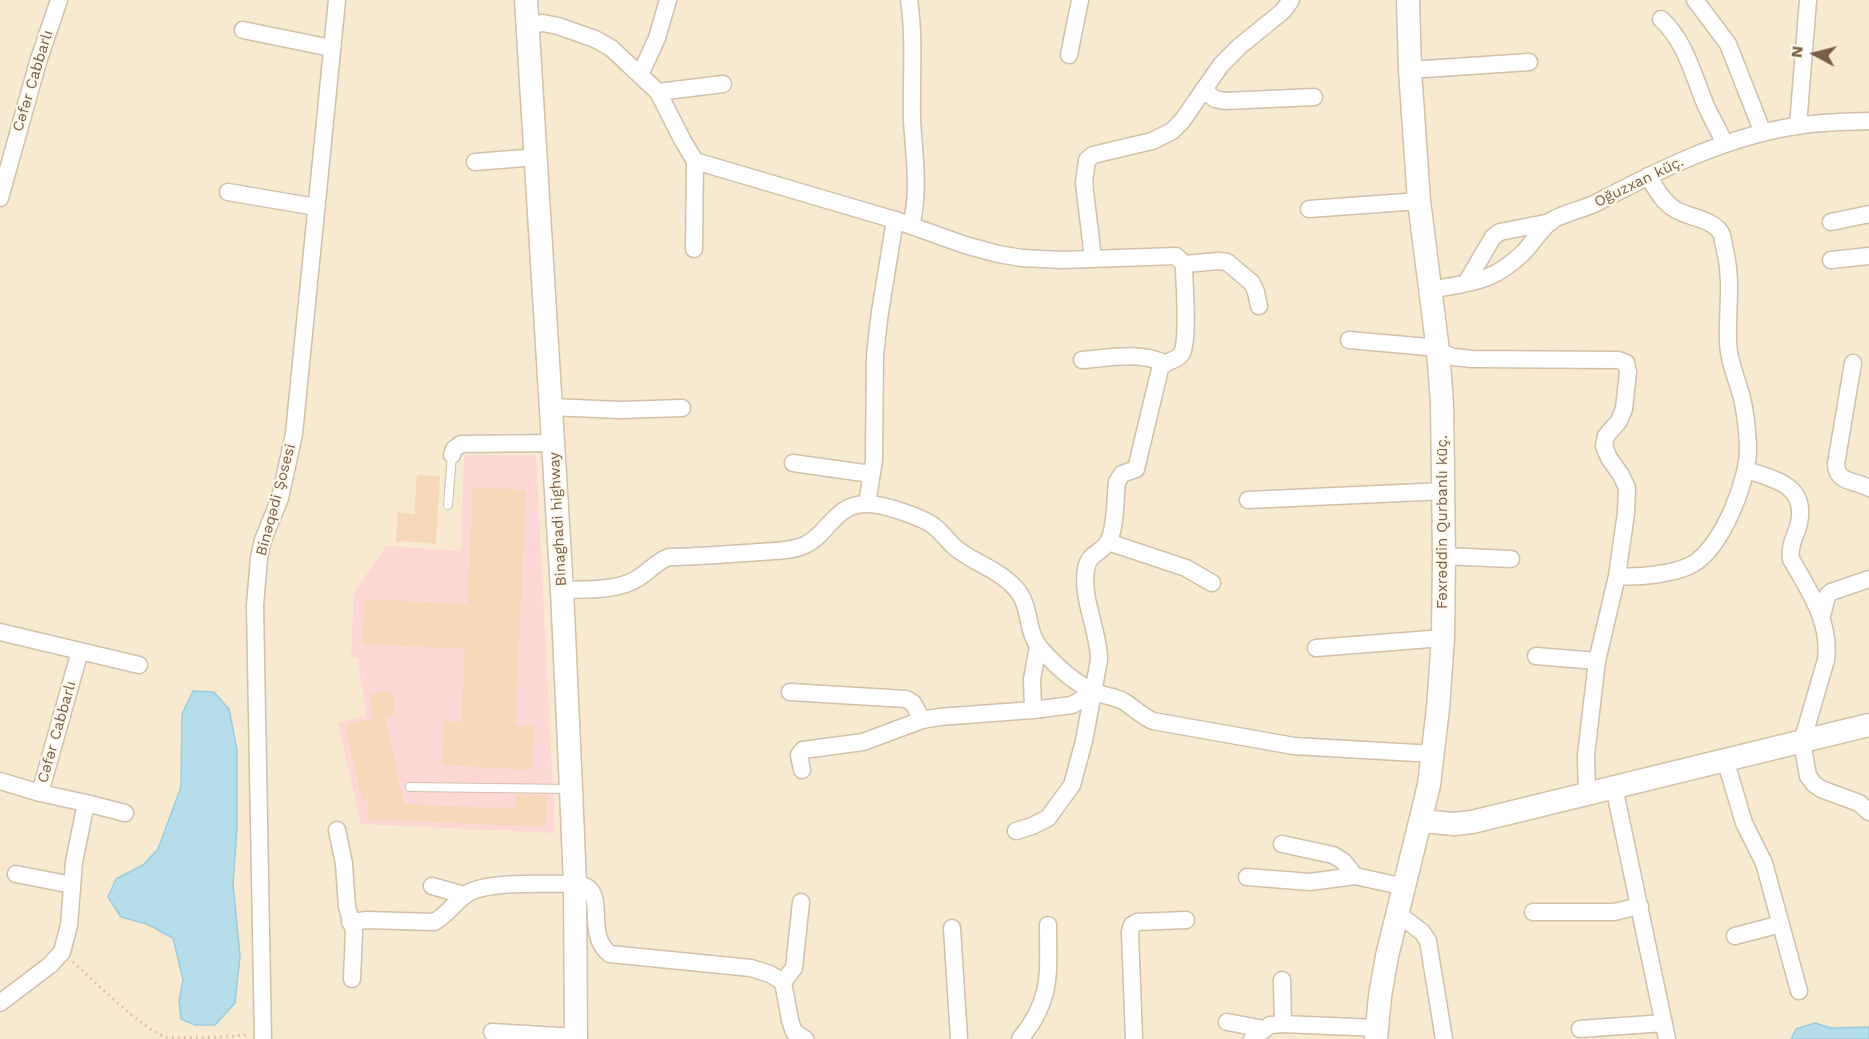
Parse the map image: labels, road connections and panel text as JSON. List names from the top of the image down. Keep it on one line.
{"streets":{"street":["Cəfər Cabbarlı","Oğuzxan küç.","Binəqədi Şosesi","Binaghadi highway","Fəxrəddin Qurbanlı küç."]},"crossings":[["Oğuzxan küç.","Fəxrəddin Qurbanlı küç."]],"north":"left"}
